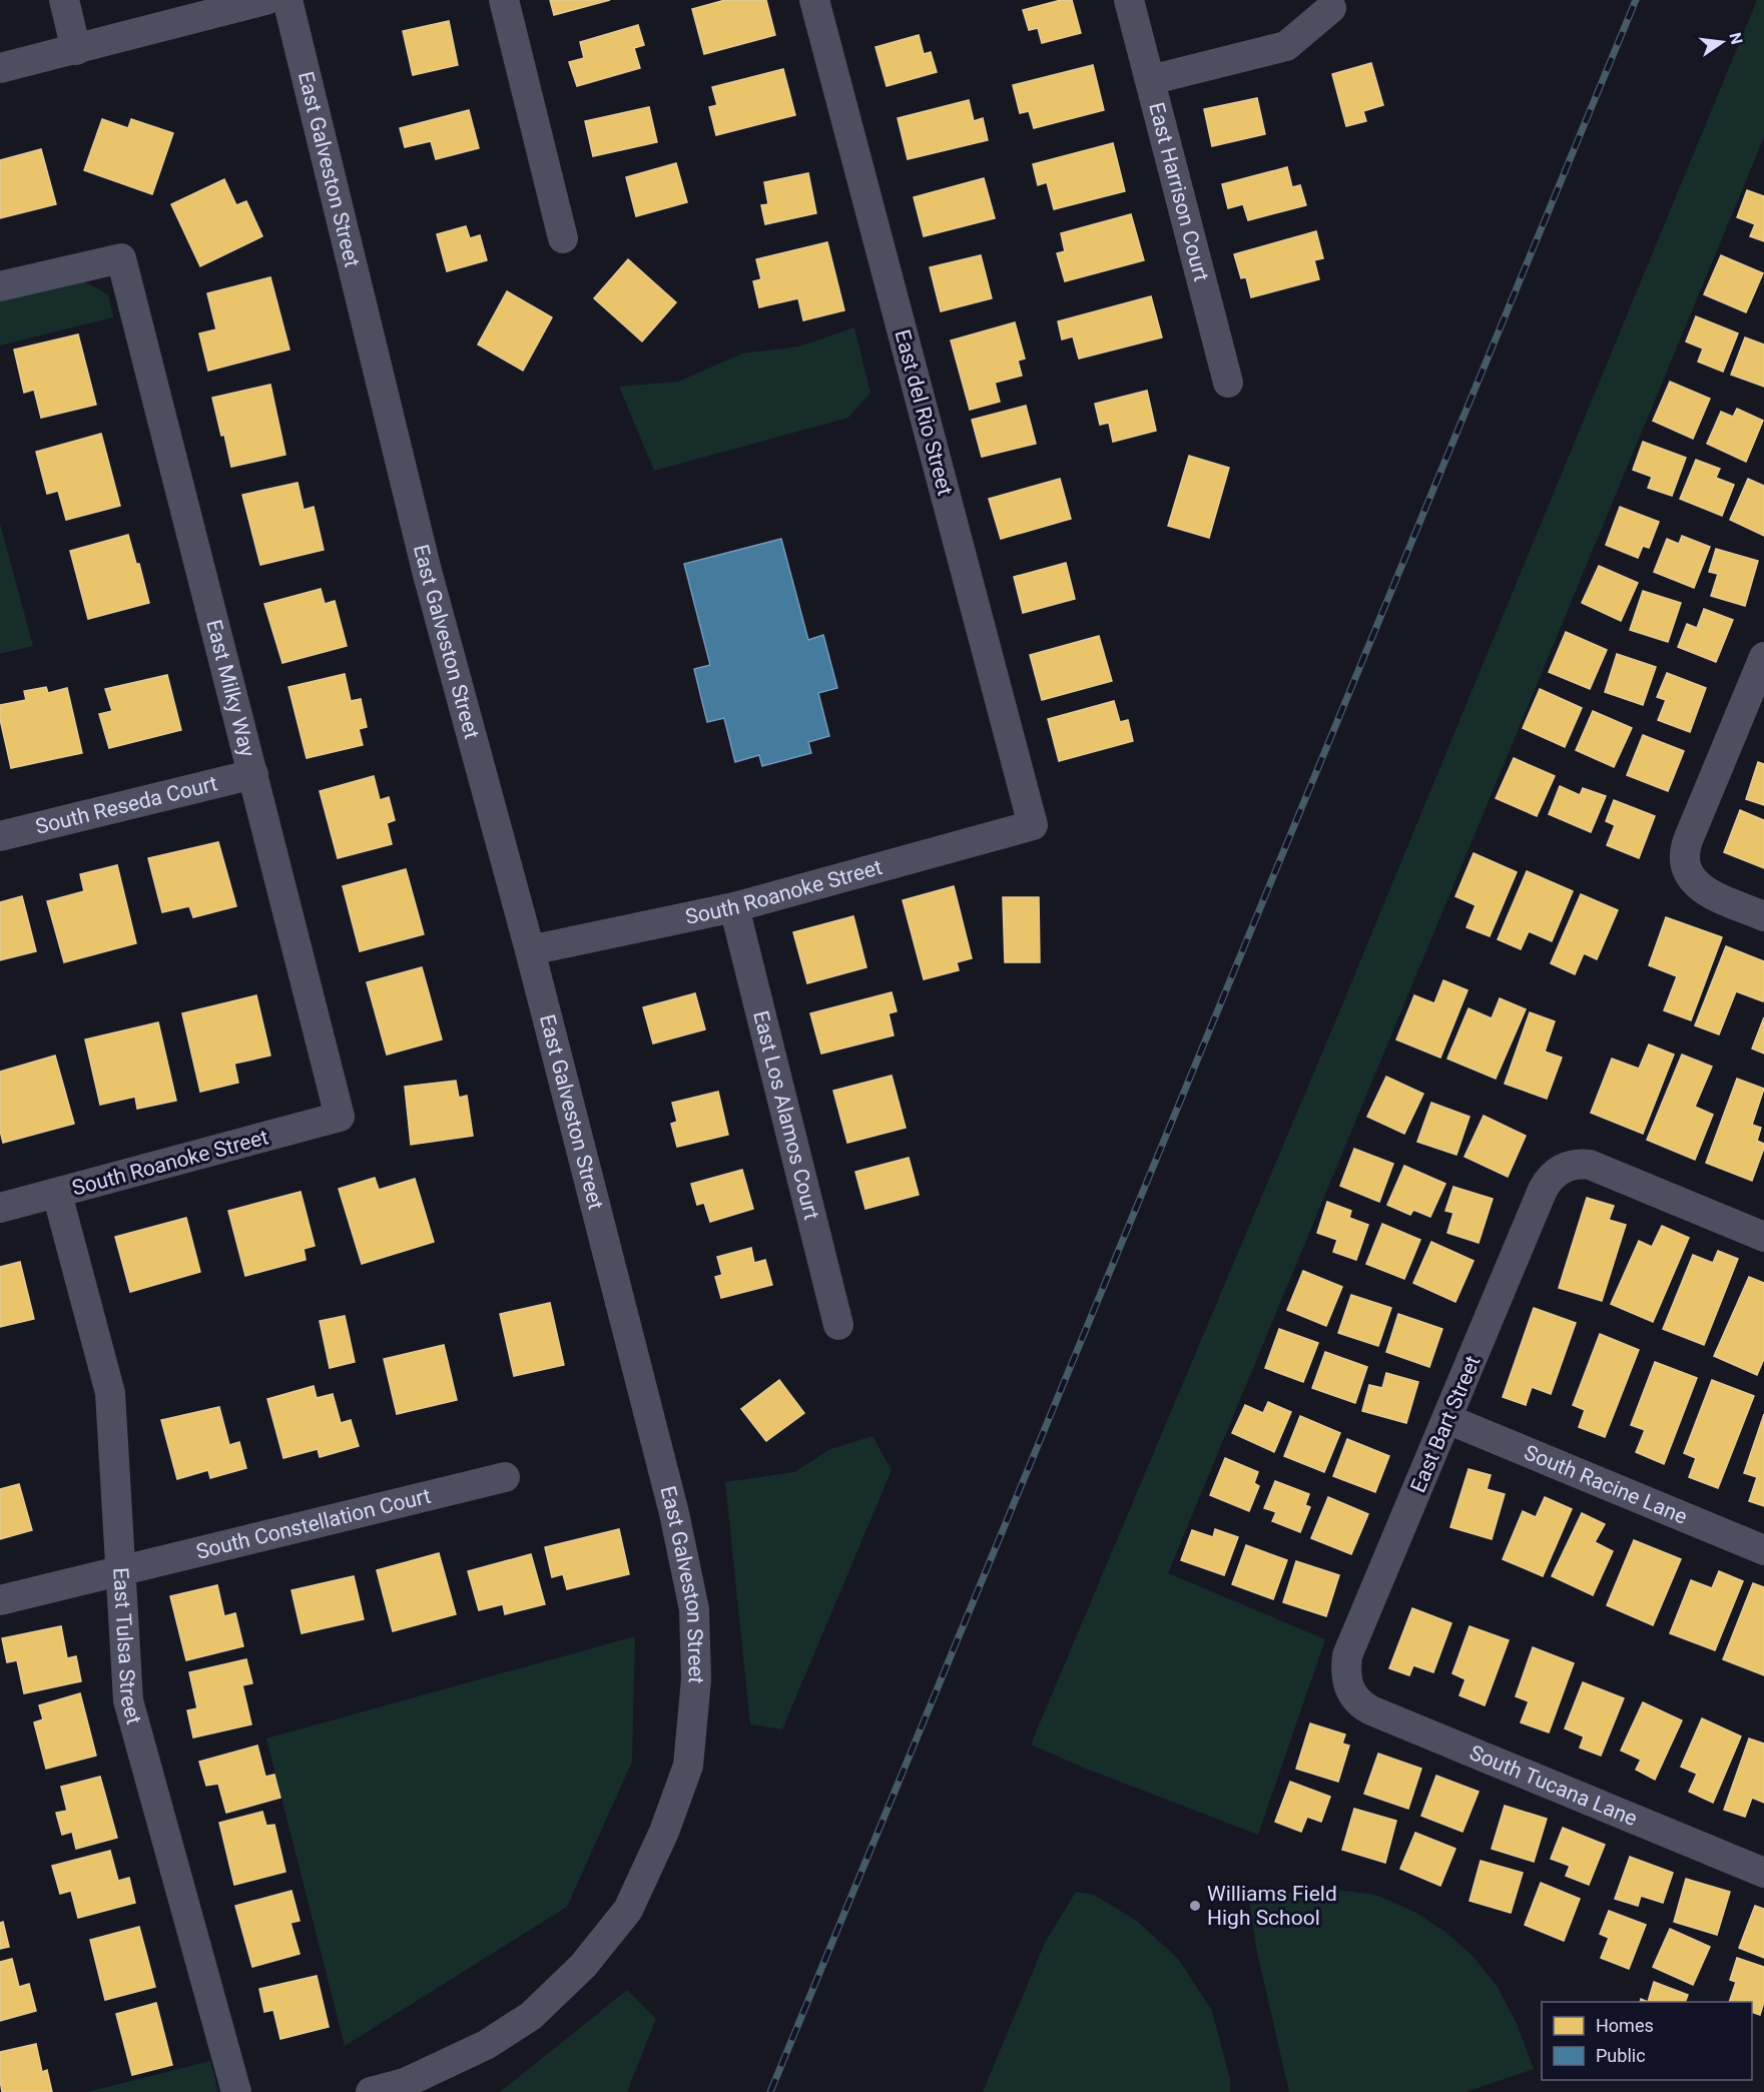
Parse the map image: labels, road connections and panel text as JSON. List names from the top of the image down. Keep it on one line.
{"streets":{"street":["East Galveston Street","East Harrison Court","East del Rio Street","East Milky Way","South Reseda Court","South Roanoke Street","East Los Alamos Court","East Bart Street","South Racine Lane","South Constellation Court","East Tulsa Street","South Tucana Lane"]},"crossings":[["East Galveston Street","South Roanoke Street"],["East del Rio Street","South Roanoke Street"],["East Milky Way","South Reseda Court"],["East Milky Way","South Roanoke Street"],["South Roanoke Street","East Los Alamos Court"],["South Roanoke Street","East Tulsa Street"],["East Bart Street","South Racine Lane"],["East Bart Street","South Tucana Lane"],["South Constellation Court","East Tulsa Street"]],"places":["Williams Field High School"],"legend":["Homes","Public"],"north":"right"}
